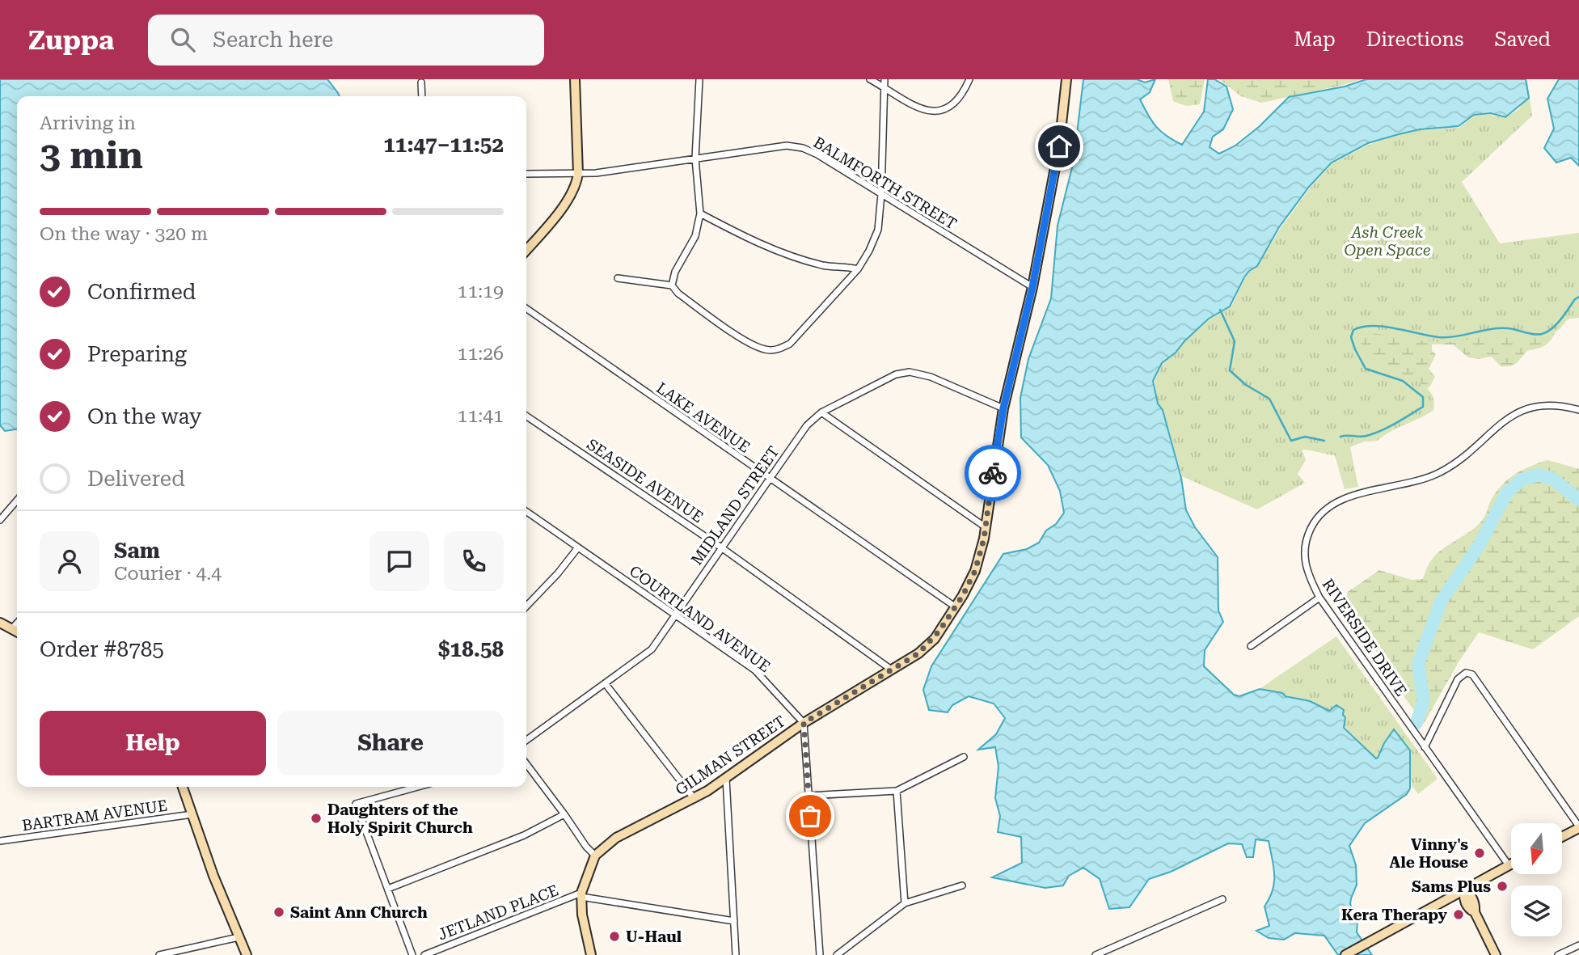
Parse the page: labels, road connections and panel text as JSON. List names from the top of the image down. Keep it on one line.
{"streets":{"street":["BALMFORTH STREET","LAKE AVENUE","SEASIDE AVENUE","MIDLAND STREET","COURTLAND AVENUE","RIVERSIDE DRIVE","GILMAN STREET","BARTRAM AVENUE","JETLAND PLACE"]},"crossings":[["BALMFORTH STREET","GILMAN STREET"],["LAKE AVENUE","MIDLAND STREET"],["LAKE AVENUE","GILMAN STREET"],["SEASIDE AVENUE","MIDLAND STREET"],["SEASIDE AVENUE","GILMAN STREET"],["MIDLAND STREET","COURTLAND AVENUE"],["MIDLAND STREET","GILMAN STREET"],["COURTLAND AVENUE","GILMAN STREET"],["GILMAN STREET","JETLAND PLACE"]],"parks":["Ash Creek Open Space"],"places":["Daughters of the Holy Spirit Church","Vinny's Ale House","Sams Plus","Saint Ann Church","Kera Therapy","U-Haul"],"north":"bottom","page":{"header":"Zuppa","search":"Search here","nav":["Map","Directions","Saved"],"heading":["3 min","Arriving in","11:47–11:52"],"panel":["Sam","Courier · 4.4","Order #8785","$18.58"],"bar":"On the way · 320 m","list":[["Confirmed","11:19"],["Preparing","11:26"],["On the way","11:41"],"Delivered"],"buttons":["Help","Share"]}}
